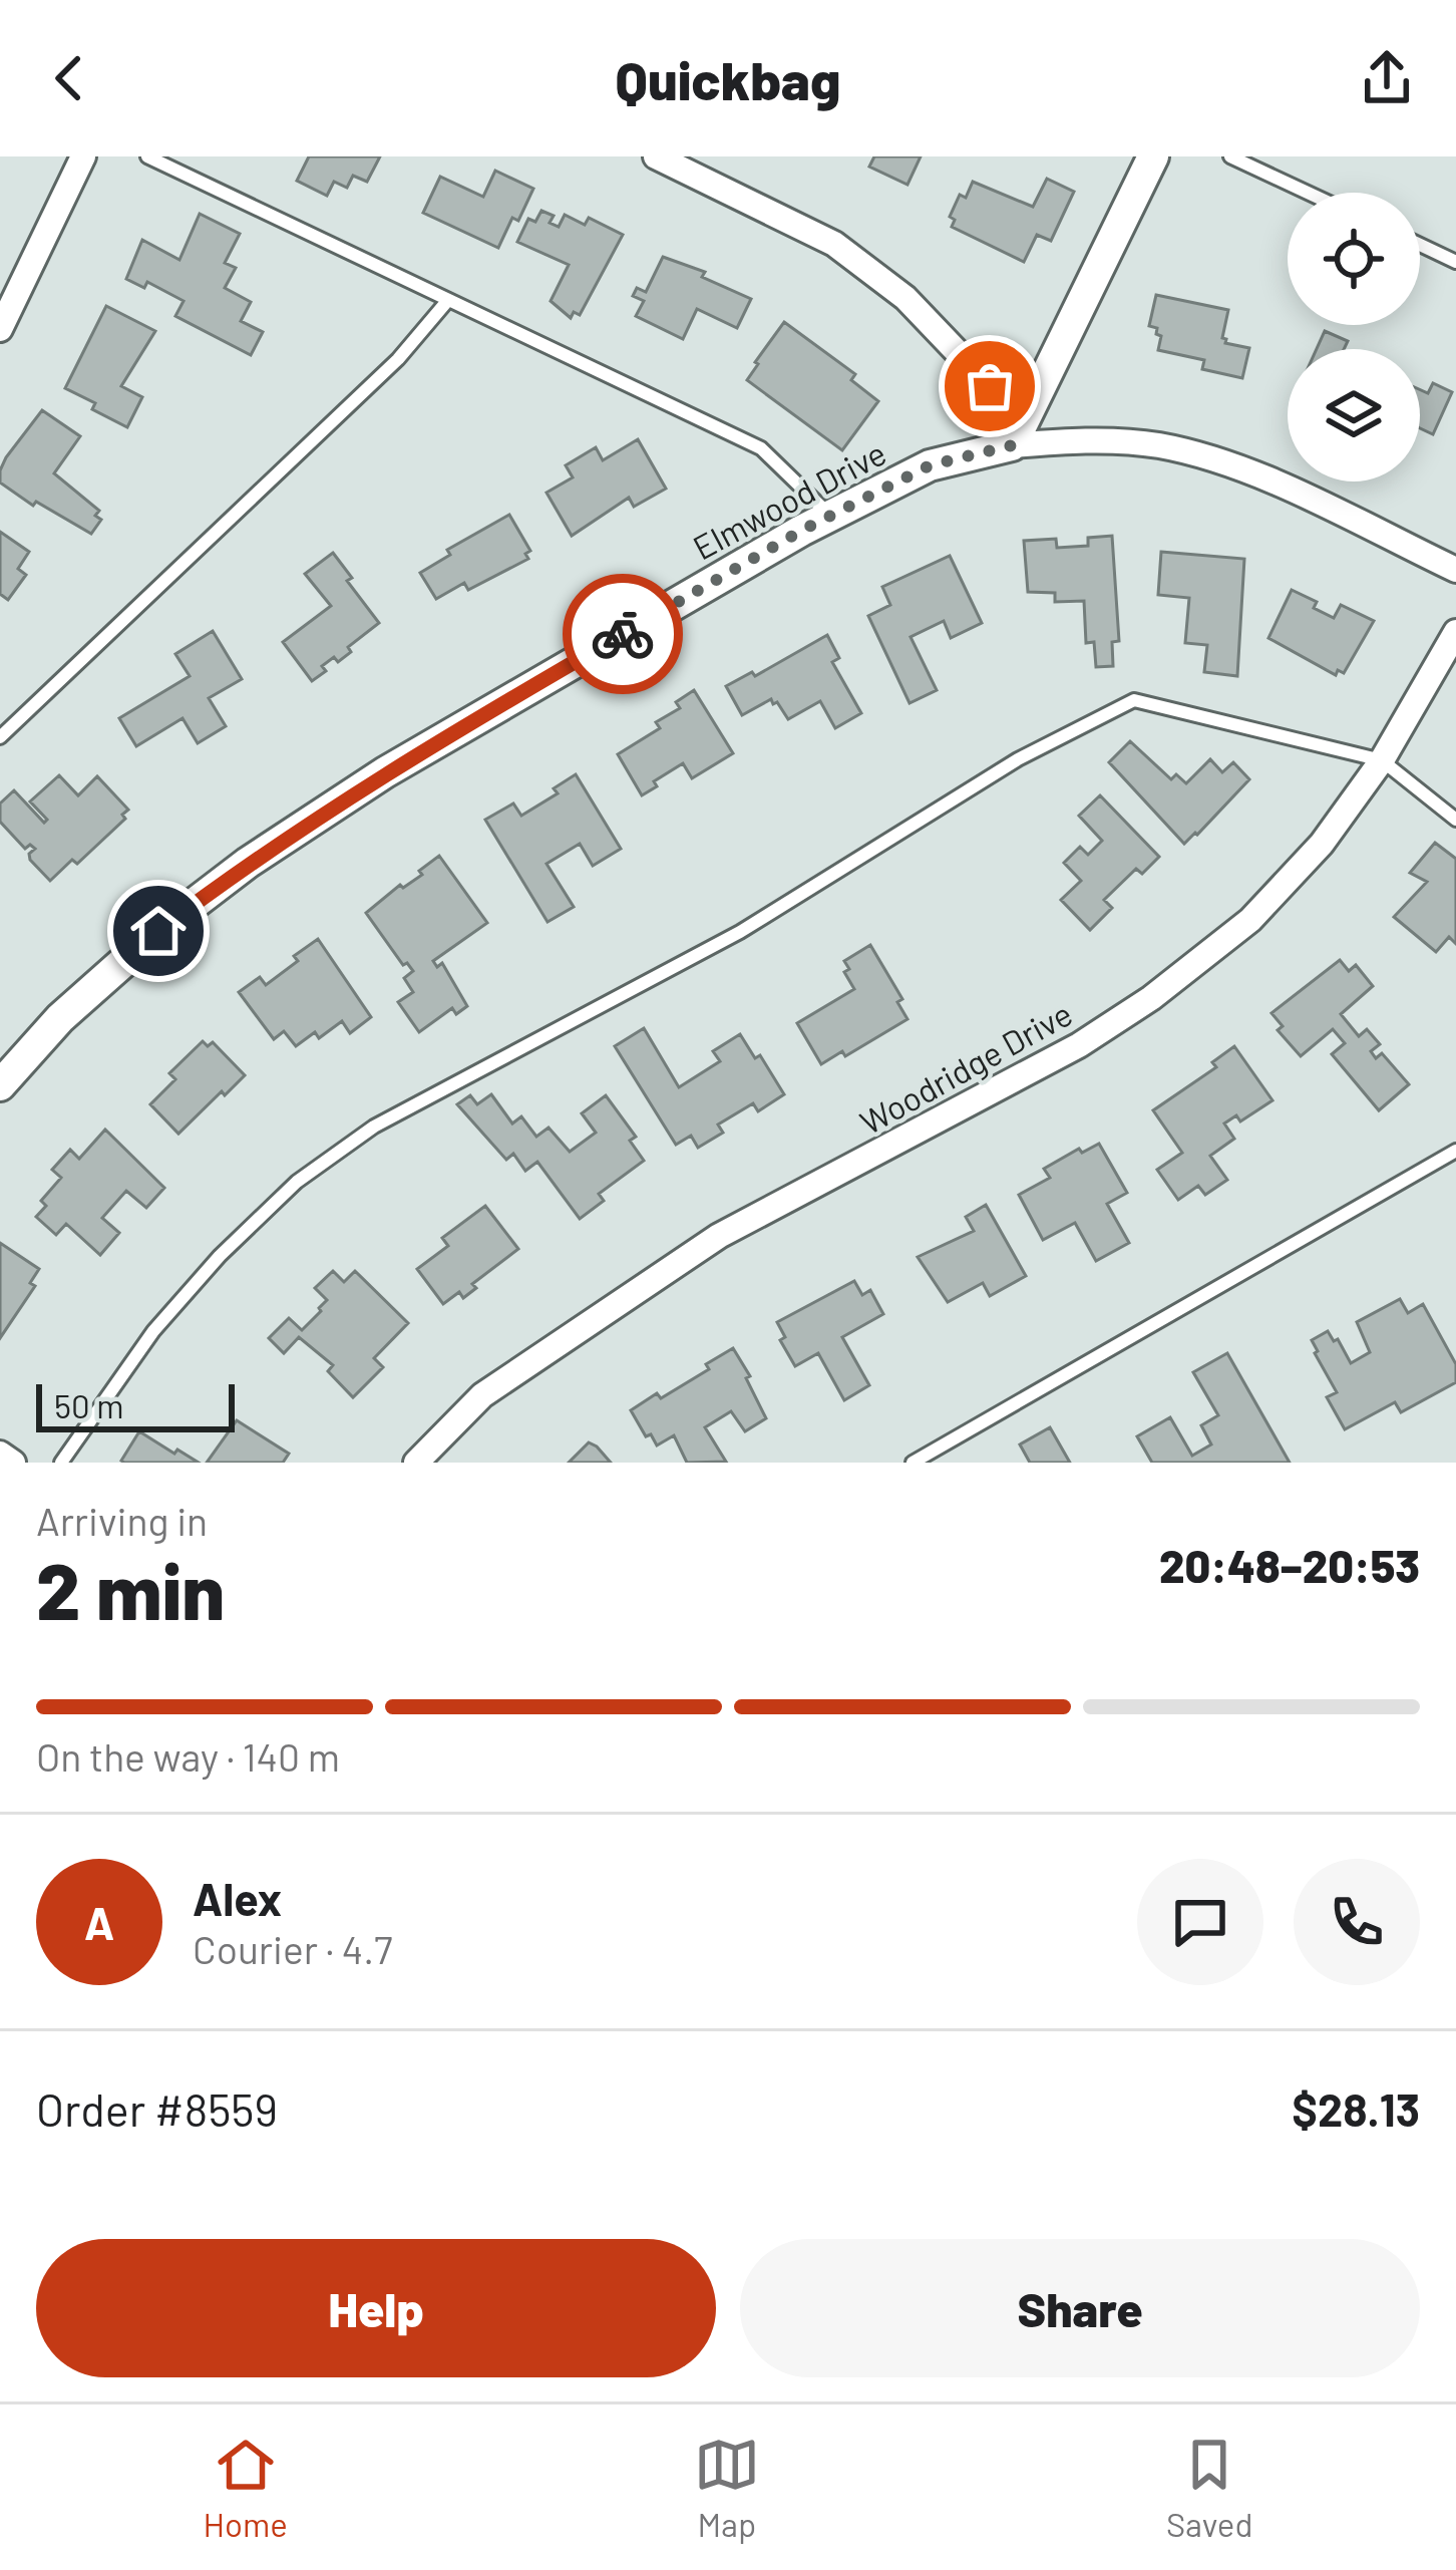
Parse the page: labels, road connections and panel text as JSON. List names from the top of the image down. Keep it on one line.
{"streets":{"street":["Elmwood Drive","Woodridge Drive"]},"scale_bar":"50 m","page":{"header":"Quickbag","scale":"50 m","heading":["2 min","Arriving in","20:48–20:53"],"panel":["Alex","Courier · 4.7","Order #8559","$28.13"],"bar":"On the way · 140 m","round":"A","buttons":["Help","Share"],"tabs":["Home","Map","Saved"]}}
